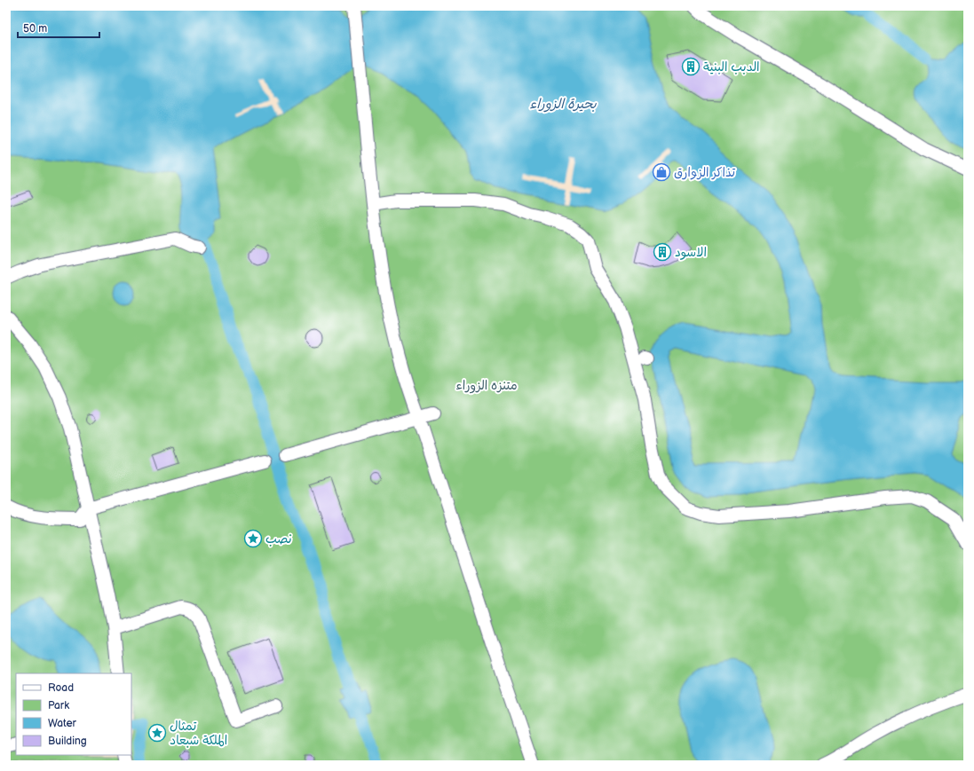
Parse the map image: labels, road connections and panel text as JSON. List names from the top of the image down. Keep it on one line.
{"water":["بحيرة الزوراء"],"parks":["متنزه الزوراء"],"places":{"building":["الدبب البنية","الاسود"],"shop":["تذاكر الزوارق"],"place":["نصب","تمثال الملكة شبعاد"]},"legend":["Road","Park","Water","Building"],"scale_bar":"50 m"}
